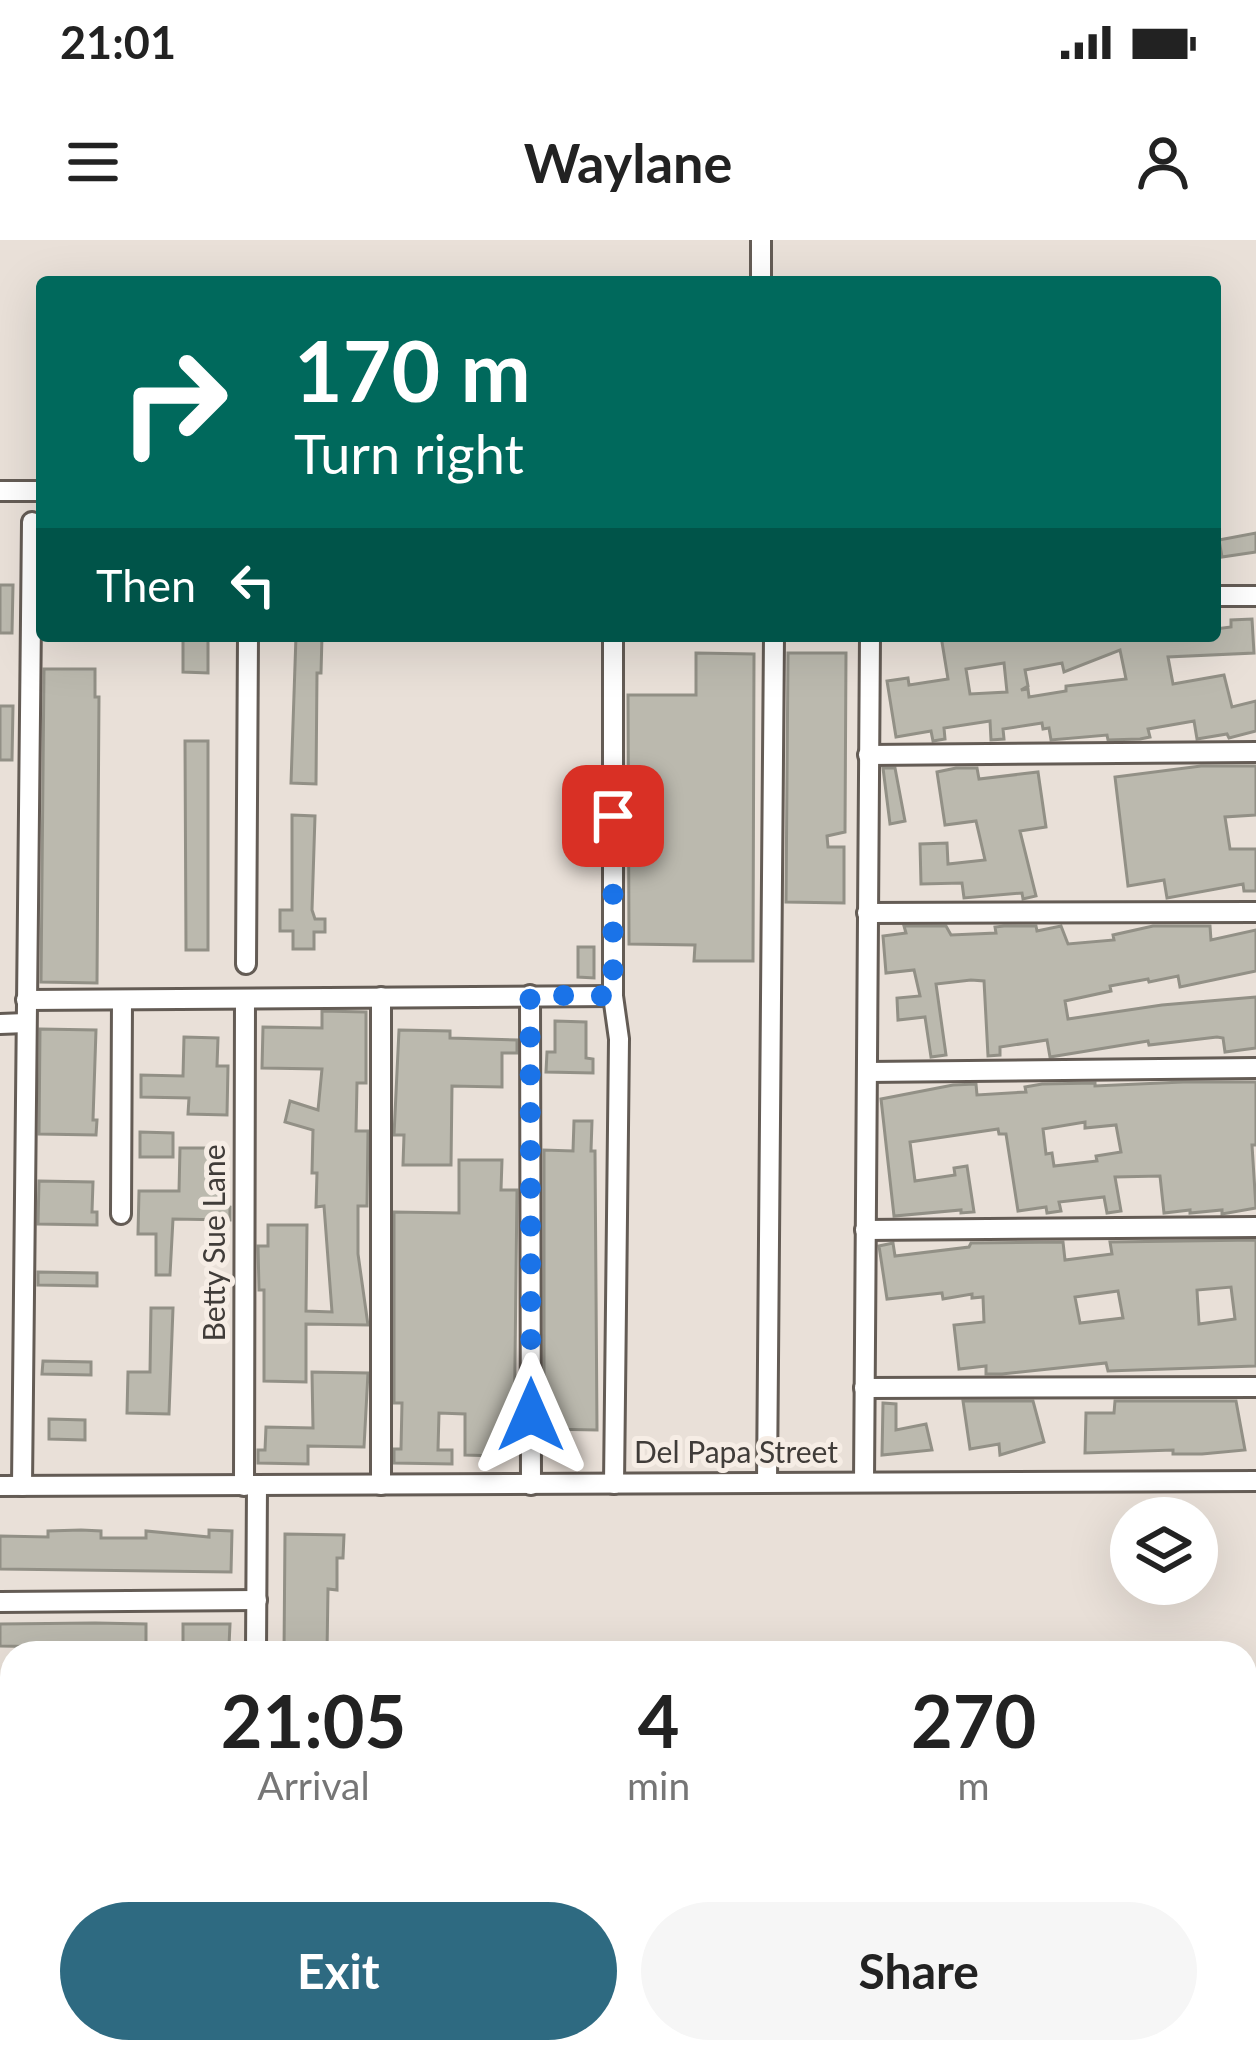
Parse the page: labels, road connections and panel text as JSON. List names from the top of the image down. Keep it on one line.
{"streets":{"street":["Betty Sue Lane","Del Papa Street"]},"crossings":[["Betty Sue Lane","Del Papa Street"]],"page":{"status":"21:01","header":"Waylane","turn":["170 m","Turn right"],"then":"Then","eta":["21:05","Arrival","4","min","270","m"],"buttons":["Exit","Share"]}}
